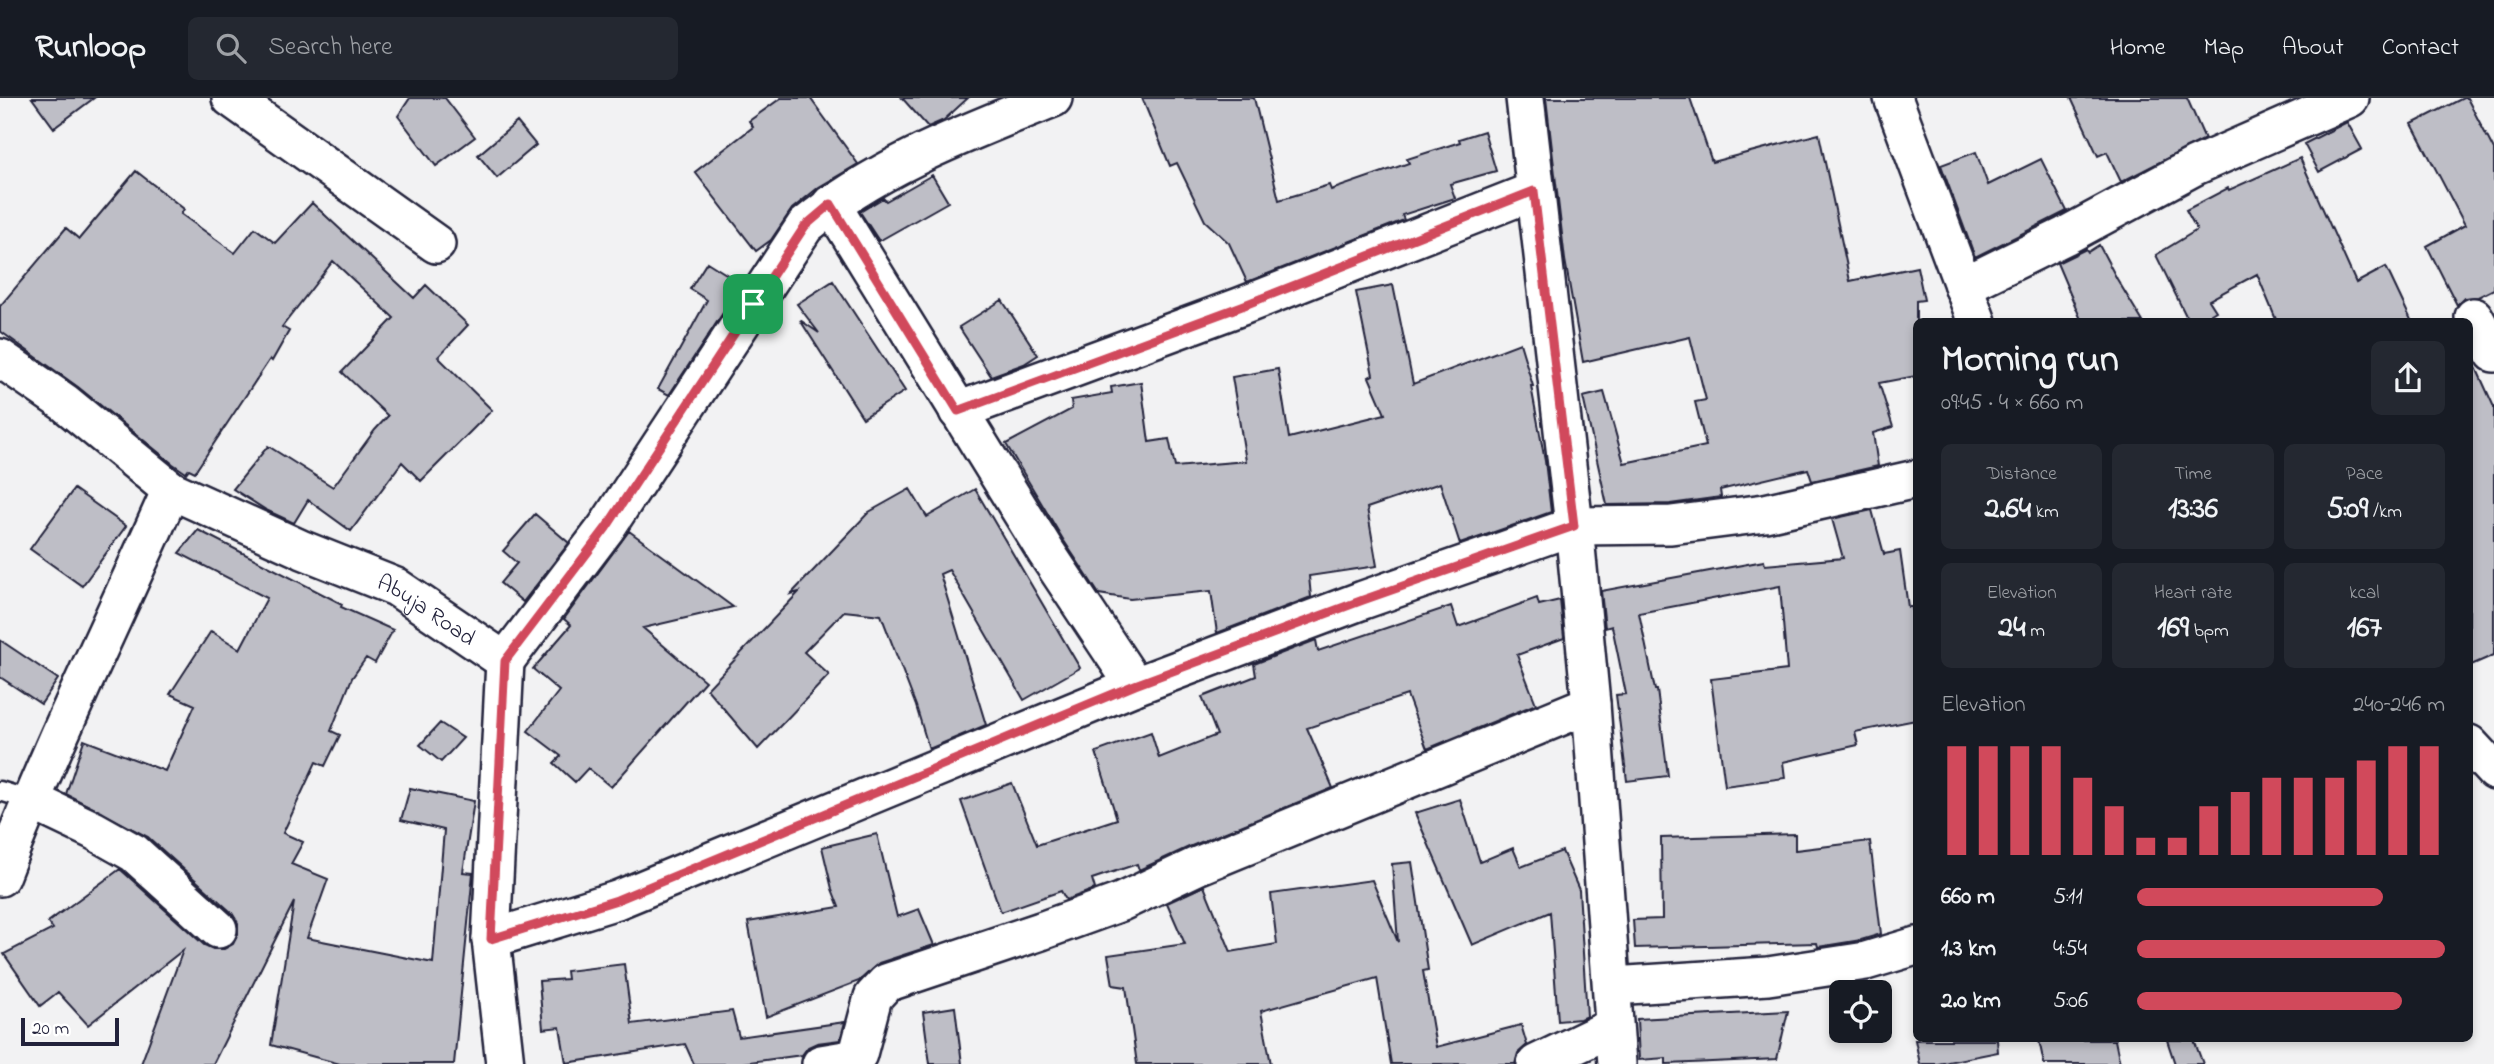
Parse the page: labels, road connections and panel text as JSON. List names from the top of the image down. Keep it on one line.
{"streets":{"street":["Abuja Road"]},"scale_bar":"20 m","page":{"header":"Runloop","search":"Search here","nav":["Home","Map","About","Contact"],"heading":["Morning run","09:45 · 4 × 660 m"],"stats":[["Distance","2.64 km"],["Time","13:36"],["Pace","5:09 /km"],["Elevation","24 m"],["Heart rate","169 bpm"],["kcal","167"]],"chart":["Elevation","240–246 m"],"list":[{"name":"660 m","note":"5:11"},{"name":"1.3 km","note":"4:54"},{"name":"2.0 km","note":"5:06"}],"scale":"20 m"}}
